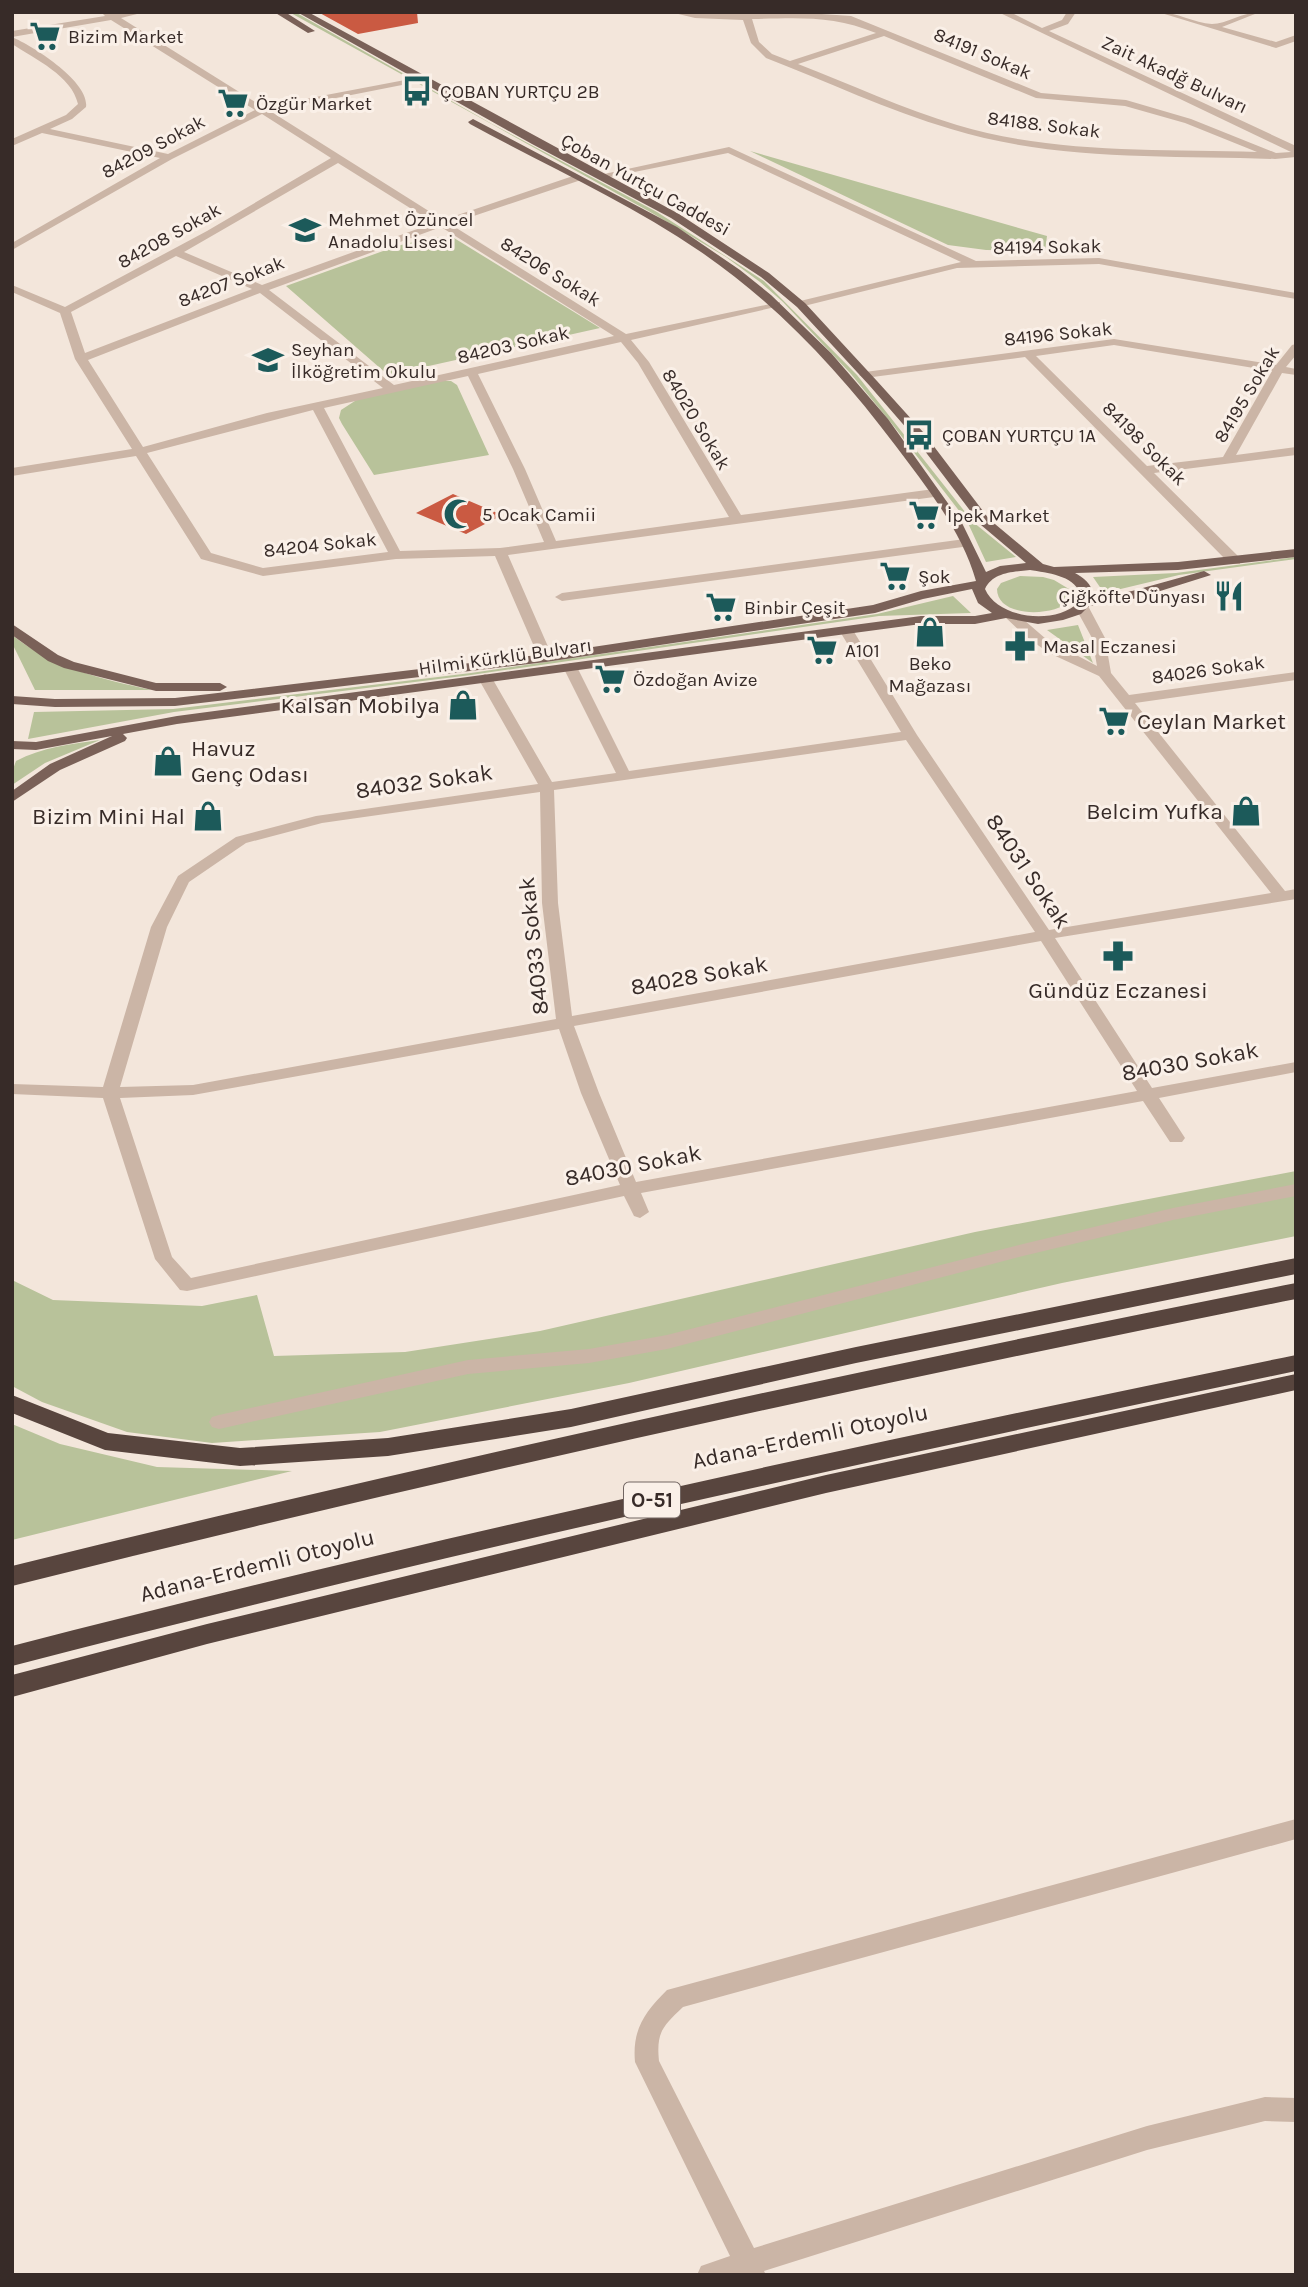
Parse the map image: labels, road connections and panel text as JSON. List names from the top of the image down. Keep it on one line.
{"streets":{"highway":["Adana-Erdemli Otoyolu","O-51"],"main road":["Çoban Yurtçu Caddesi","Hilmi Kürklü Bulvarı"],"street":["84191 Sokak","Zait Akadğ Bulvarı","84188. Sokak","84209 Sokak","84208 Sokak","84194 Sokak","84206 Sokak","84207 Sokak","84196 Sokak","84203 Sokak","84195 Sokak","84020 Sokak","84198 Sokak","84204 Sokak","84026 Sokak","84032 Sokak","84031 Sokak","84033 Sokak","84028 Sokak","84030 Sokak"]},"crossings":[["84191 Sokak","84188. Sokak"],["Zait Akadğ Bulvarı","84188. Sokak"],["84209 Sokak","84206 Sokak"],["Çoban Yurtçu Caddesi","84194 Sokak"],["Çoban Yurtçu Caddesi","84207 Sokak"],["Çoban Yurtçu Caddesi","84196 Sokak"],["Çoban Yurtçu Caddesi","84203 Sokak"],["Çoban Yurtçu Caddesi","84204 Sokak"],["Çoban Yurtçu Caddesi","Hilmi Kürklü Bulvarı"],["84208 Sokak","84206 Sokak"],["84206 Sokak","84207 Sokak"],["84206 Sokak","84203 Sokak"],["84206 Sokak","84020 Sokak"],["84196 Sokak","84195 Sokak"],["84196 Sokak","84198 Sokak"],["84203 Sokak","84020 Sokak"],["84203 Sokak","84204 Sokak"],["84020 Sokak","84204 Sokak"],["Hilmi Kürklü Bulvarı","84031 Sokak"],["Hilmi Kürklü Bulvarı","84033 Sokak"],["84032 Sokak","84031 Sokak"],["84032 Sokak","84033 Sokak"],["84032 Sokak","84028 Sokak"],["84032 Sokak","84030 Sokak"],["84031 Sokak","84028 Sokak"],["84031 Sokak","84030 Sokak"],["84033 Sokak","84028 Sokak"],["84033 Sokak","84030 Sokak"],["84028 Sokak","84030 Sokak"]],"places":{"supermarket":["Bizim Market","Özgür Market","İpek Market","Şok","Binbir Çeşit","A101","Özdoğan Avize","Ceylan Market"],"bus stop":["ÇOBAN YURTÇU 2B","ÇOBAN YURTÇU 1A"],"school or university":["Mehmet Özüncel Anadolu Lisesi","Seyhan İlköğretim Okulu"],"mosque":["5 Ocak Camii"],"restaurant":["Çiğköfte Dünyası"],"shop":["Beko Mağazası","Kalsan Mobilya","Havuz Genç Odası","Belcim Yufka","Bizim Mini Hal"],"pharmacy":["Masal Eczanesi","Gündüz Eczanesi"]}}
